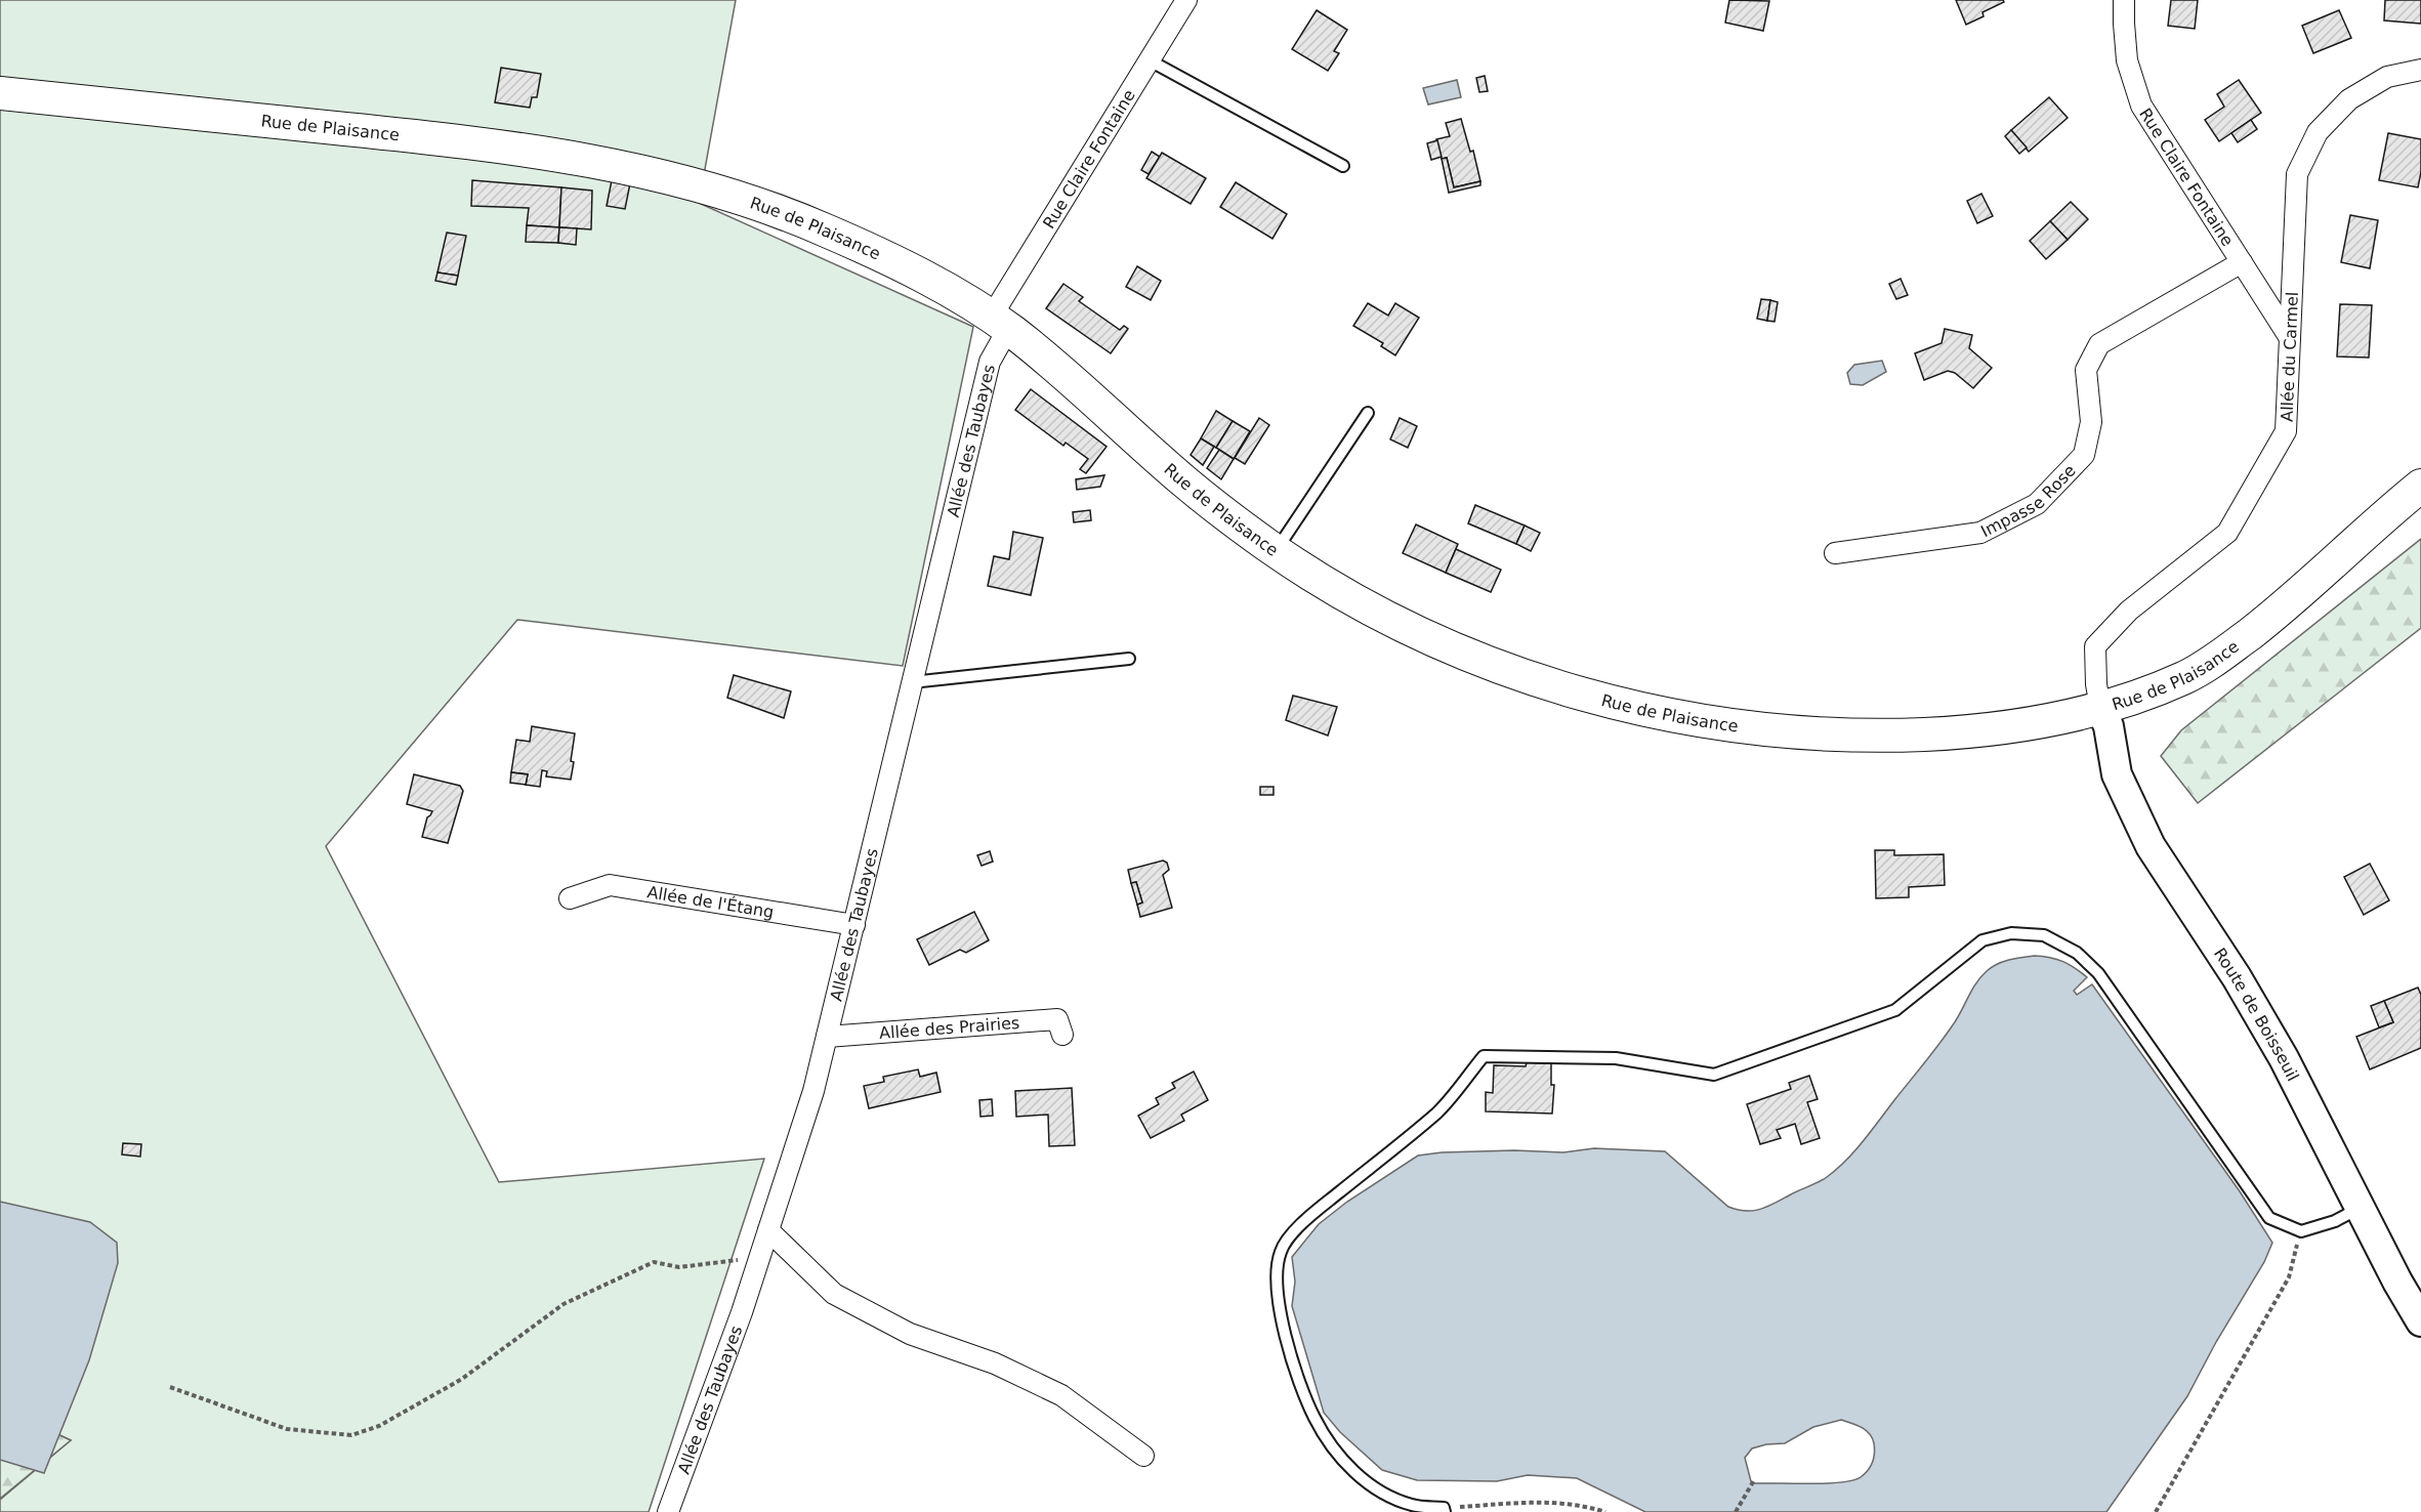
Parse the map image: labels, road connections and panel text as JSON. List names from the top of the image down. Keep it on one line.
{"streets":{"main road":["Rue de Plaisance","Route de Boisseuil"],"street":["Rue Claire Fontaine","Allée du Carmel","Allée des Taubayes","Impasse Rose","Allée de l'Étang","Allée des Prairies"]},"crossings":[["Rue de Plaisance","Rue Claire Fontaine"],["Rue de Plaisance","Allée du Carmel"],["Rue de Plaisance","Allée des Taubayes"],["Rue de Plaisance","Route de Boisseuil"],["Rue Claire Fontaine","Allée du Carmel"],["Rue Claire Fontaine","Allée des Taubayes"],["Rue Claire Fontaine","Impasse Rose"],["Allée du Carmel","Route de Boisseuil"],["Allée des Taubayes","Allée de l'Étang"],["Allée des Taubayes","Allée des Prairies"]]}
